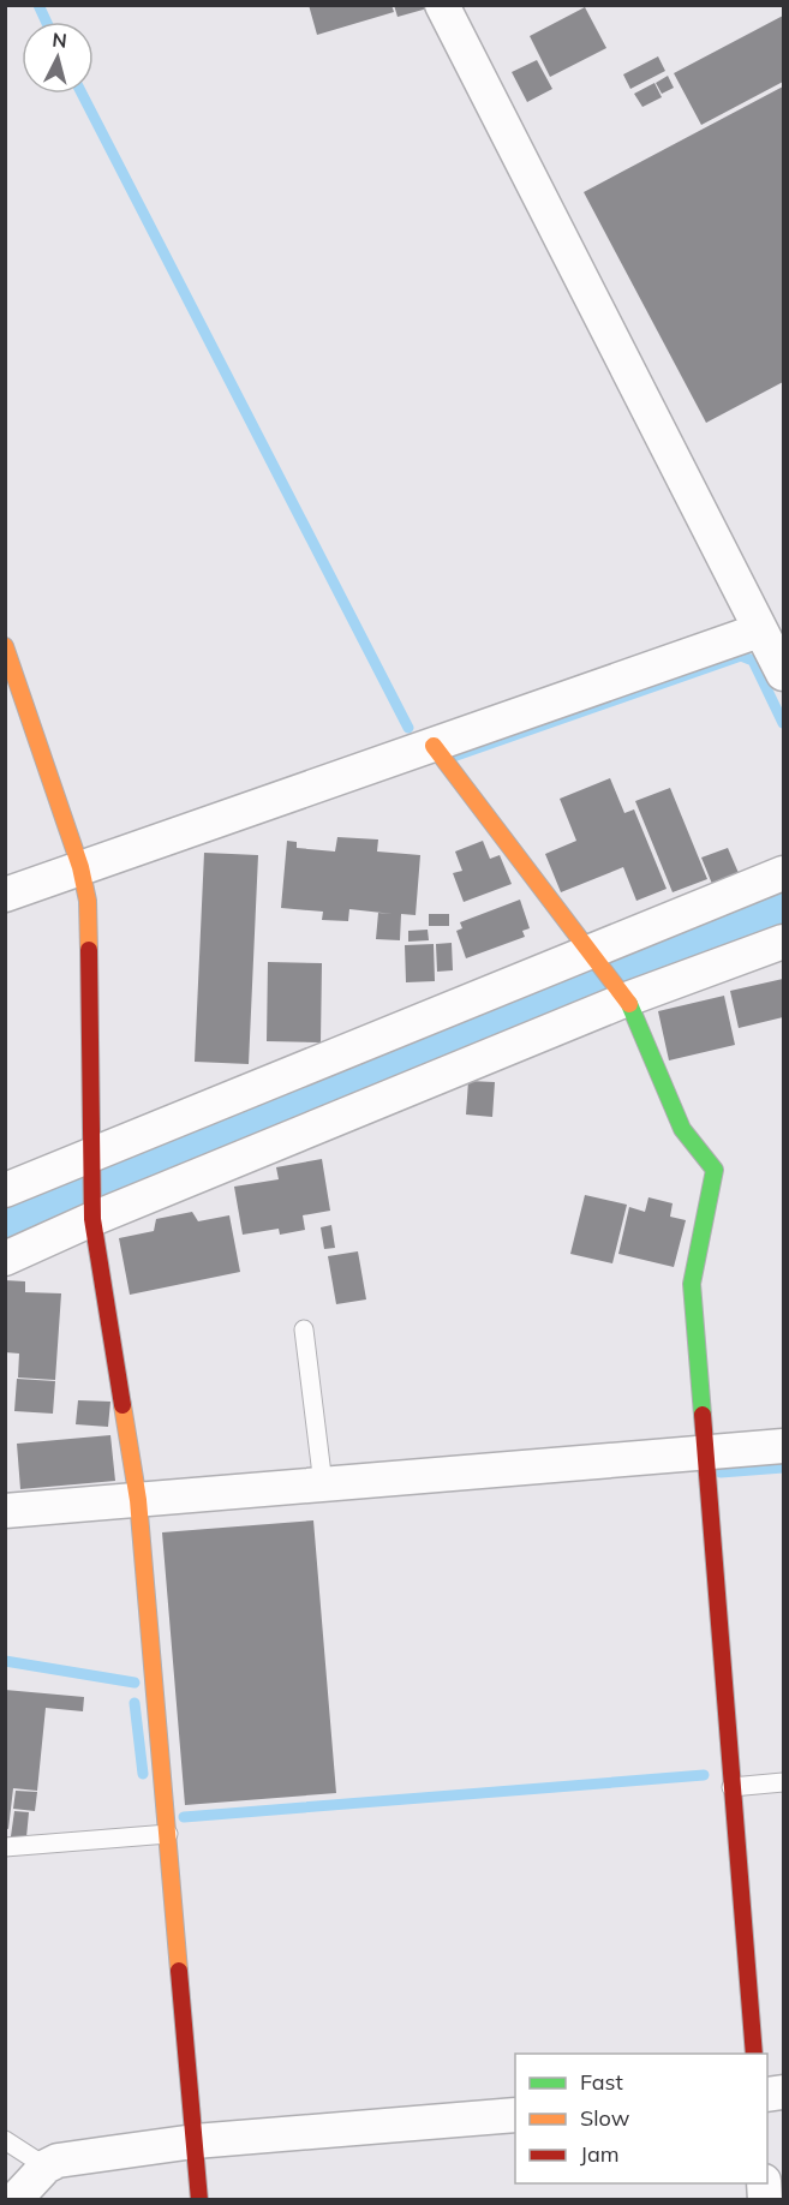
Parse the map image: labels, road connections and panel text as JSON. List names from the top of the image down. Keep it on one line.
{"legend":["Fast","Slow","Jam"],"north":"top"}
